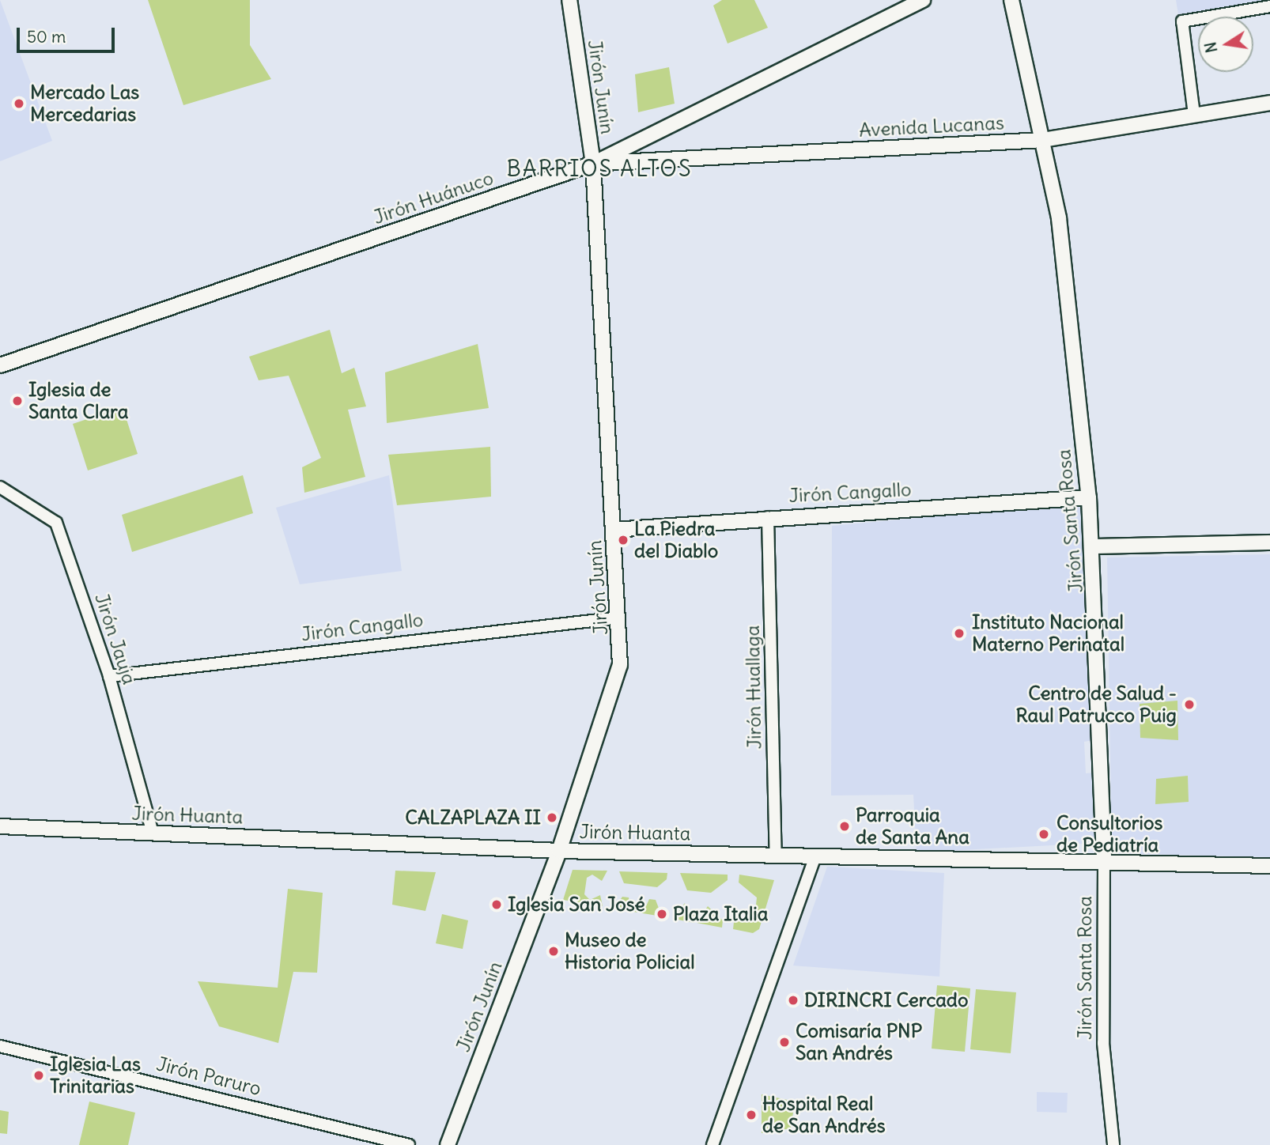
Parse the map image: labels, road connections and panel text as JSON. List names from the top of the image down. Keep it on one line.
{"streets":{"street":["Jirón Junín","Avenida Lucanas","Jirón Huánuco","Jirón Cangallo","Jirón Santa Rosa","Jirón Jauja","Jirón Huallaga","Jirón Huanta","Jirón Paruro"]},"crossings":[["Jirón Junín","Avenida Lucanas"],["Jirón Junín","Jirón Huánuco"],["Jirón Junín","Jirón Cangallo"],["Jirón Junín","Jirón Huanta"],["Avenida Lucanas","Jirón Huánuco"],["Avenida Lucanas","Jirón Santa Rosa"],["Jirón Cangallo","Jirón Santa Rosa"],["Jirón Cangallo","Jirón Jauja"],["Jirón Cangallo","Jirón Huallaga"],["Jirón Santa Rosa","Jirón Huanta"],["Jirón Jauja","Jirón Huanta"],["Jirón Huallaga","Jirón Huanta"]],"districts":["BARRIOS ALTOS"],"places":["Mercado Las Mercedarias","Iglesia de Santa Clara","La Piedra del Diablo","Instituto Nacional Materno Perinatal","Centro de Salud - Raul Patrucco Puig","CALZAPLAZA II","Parroquia de Santa Ana","Consultorios de Pediatría","Iglesia San José","Plaza Italia","Museo de Historia Policial","DIRINCRI Cercado","Comisaría PNP San Andrés","Iglesia Las Trinitarias","Hospital Real de San Andrés"],"scale_bar":"50 m","north":"left"}
